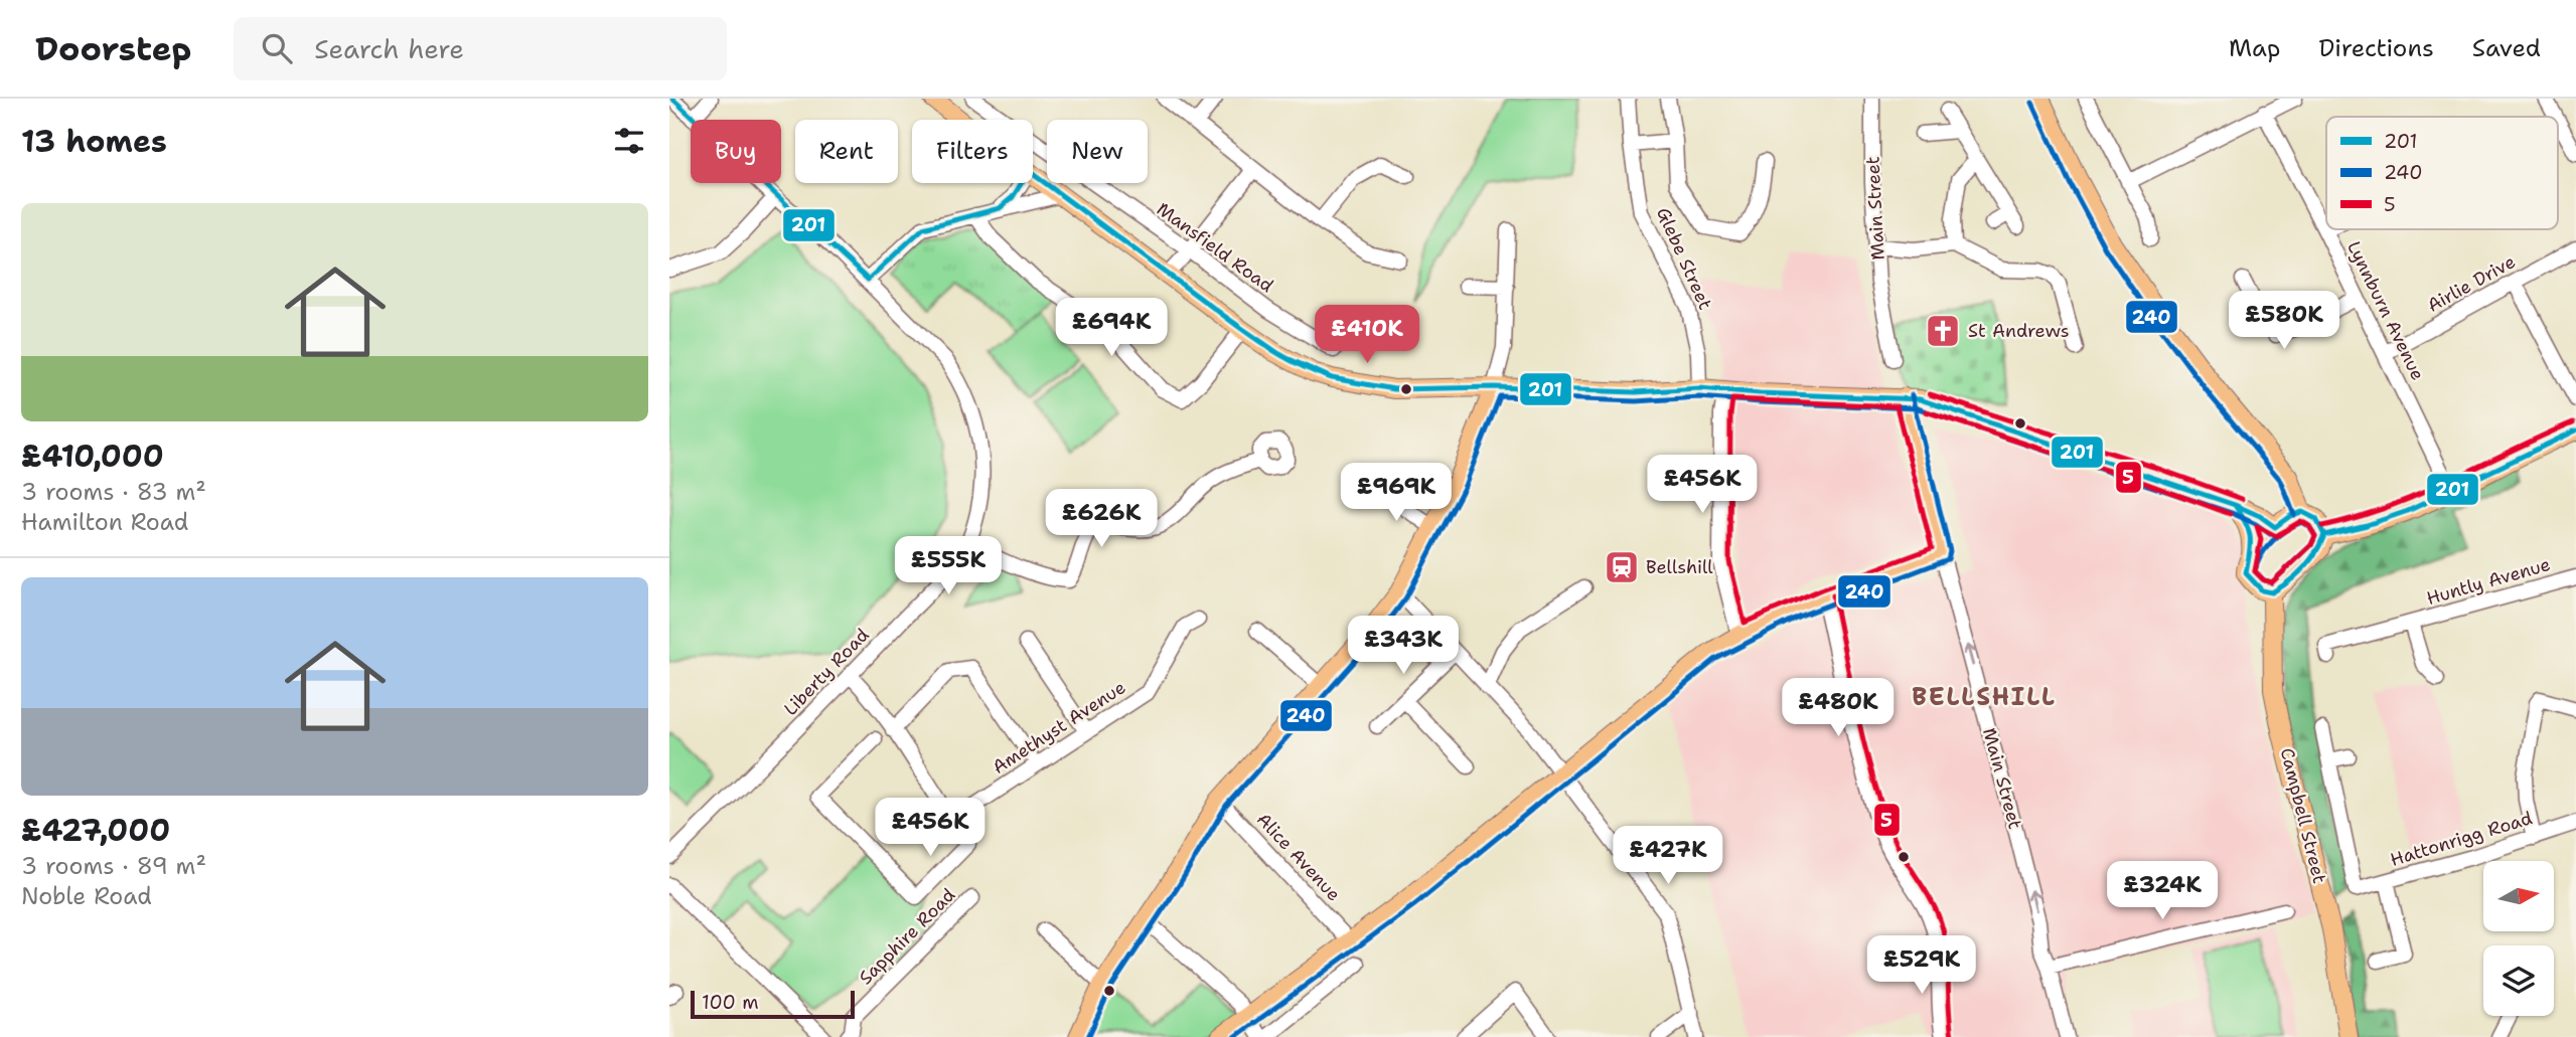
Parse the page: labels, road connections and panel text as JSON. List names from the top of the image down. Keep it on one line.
{"streets":{"main road":["Main Street","Campbell Street"],"street":["Mansfield Road","Glebe Street","Airlie Drive","Lynnburn Avenue","Huntly Avenue","Liberty Road","Amethyst Avenue","Hattonrigg Road","Alice Avenue","Sapphire Road"]},"crossings":[["Airlie Drive","Lynnburn Avenue"]],"districts":["BELLSHILL"],"places":{"church":["St Andrews"],"station":["Bellshill"]},"lines":["transit line 201","transit line 240","transit line 5"],"legend":["201","240","5"],"scale_bar":"100 m","north":"right","page":{"header":"Doorstep","search":"Search here","nav":["Map","Directions","Saved"],"heading":"13 homes","chip":["Buy","Rent","Filters","New"],"list":[{"name":"£410,000","note":"3 rooms · 83 m² · Hamilton Road"},{"name":"£427,000","note":"3 rooms · 89 m² · Noble Road"}],"price":["£580K","£694K","£410K","£456K","£969K","£626K","£555K","£343K","£480K","£456K","£427K","£324K","£529K"],"scale":"100 m"}}
